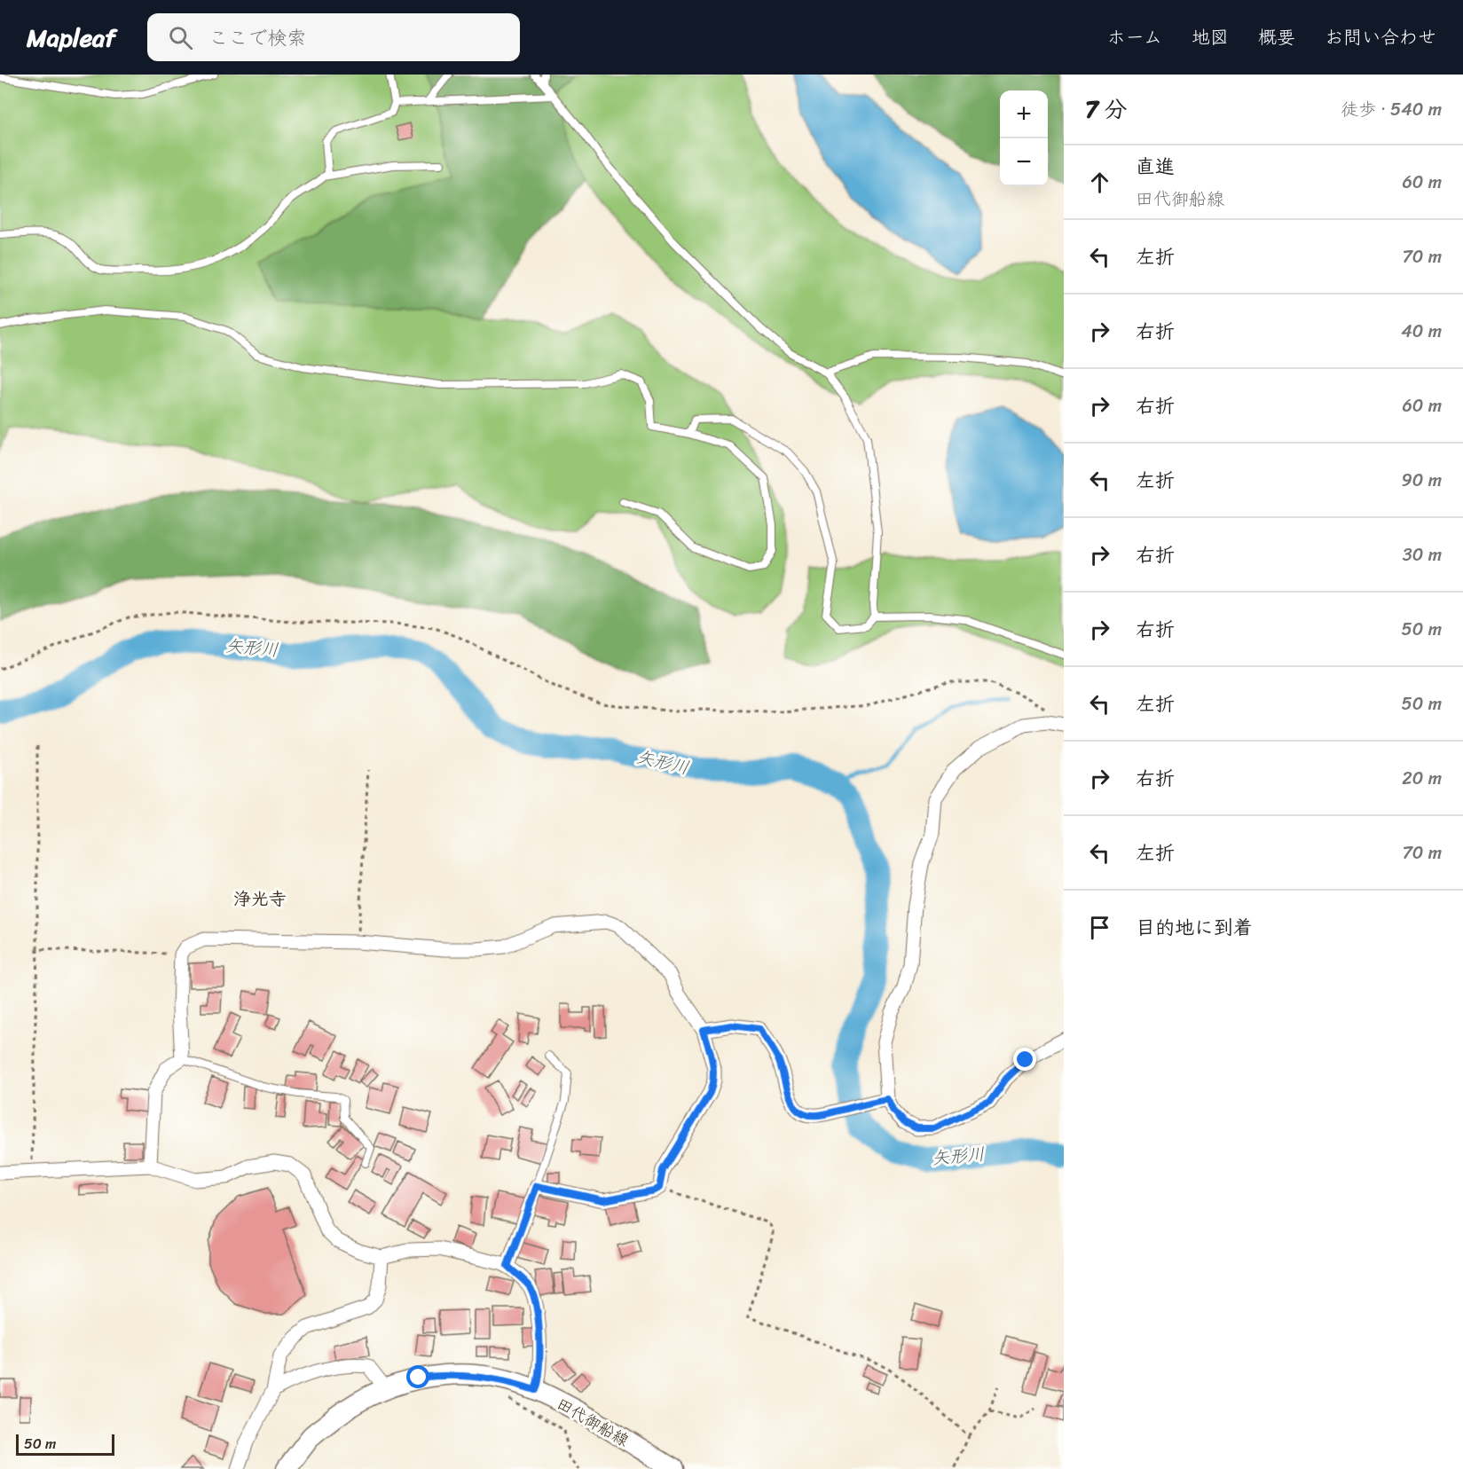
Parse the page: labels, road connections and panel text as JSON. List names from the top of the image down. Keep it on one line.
{"streets":{"main road":["田代御船線"]},"districts":["浄光寺"],"water":["矢形川"],"scale_bar":"50 m","page":{"header":"Mapleaf","search":"ここで検索","nav":["ホーム","地図","概要","お問い合わせ"],"heading":["7 分","徒歩 · 540 m"],"map_buttons":["+","−"],"list":[["直進","田代御船線","60 m"],["左折","70 m"],["右折","40 m"],["右折","60 m"],["左折","90 m"],["右折","30 m"],["右折","50 m"],["左折","50 m"],["右折","20 m"],["左折","70 m"],"目的地に到着"],"scale":"50 m"}}
